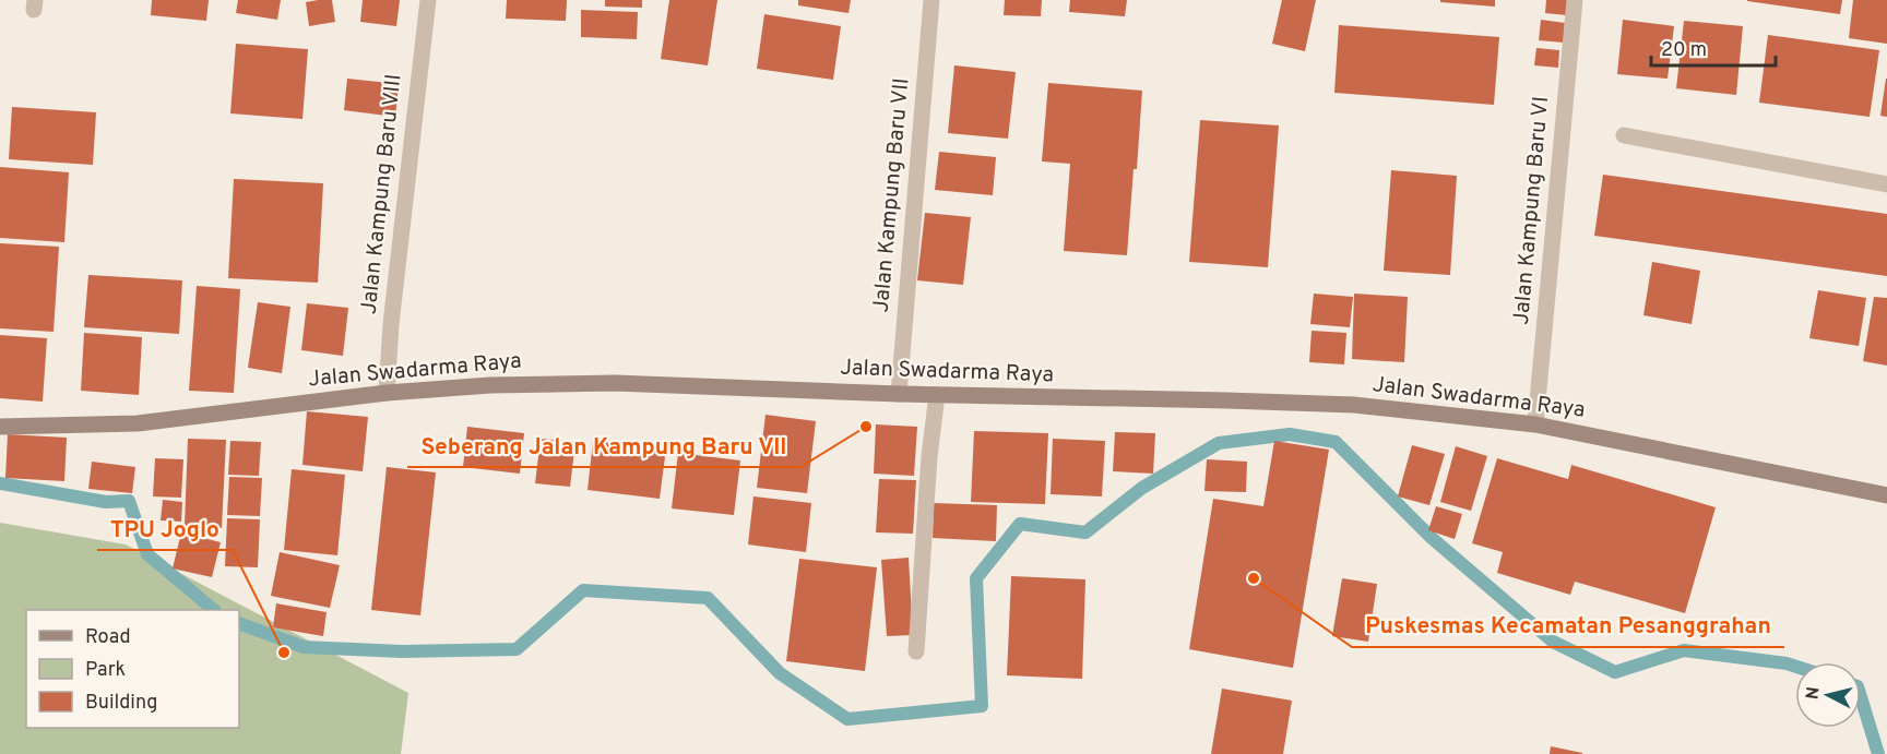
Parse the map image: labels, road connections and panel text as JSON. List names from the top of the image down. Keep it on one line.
{"streets":{"main road":["Jalan Swadarma Raya"],"street":["Jalan Kampung Baru VIII","Jalan Kampung Baru VII","Jalan Kampung Baru VI"]},"crossings":[["Jalan Kampung Baru VIII","Jalan Swadarma Raya"],["Jalan Kampung Baru VII","Jalan Swadarma Raya"],["Jalan Kampung Baru VI","Jalan Swadarma Raya"]],"places":["Seberang Jalan Kampung Baru VII","Puskesmas Kecamatan Pesanggrahan","TPU Joglo"],"legend":["Road","Park","Building"],"scale_bar":"20 m","north":"left"}
